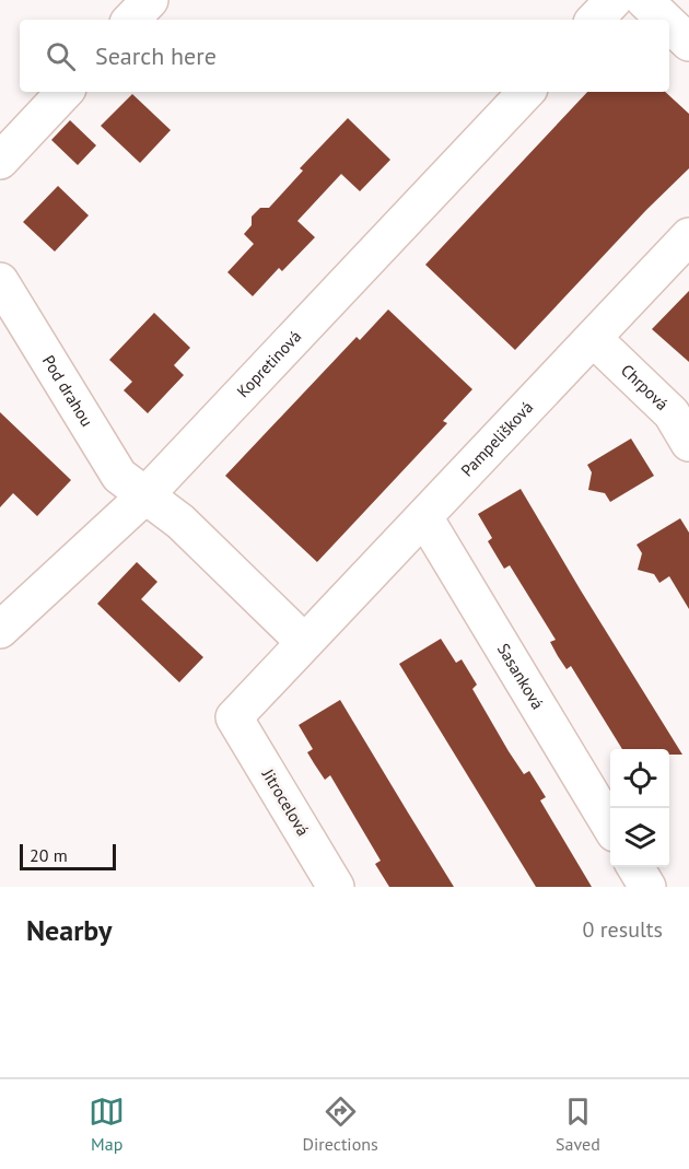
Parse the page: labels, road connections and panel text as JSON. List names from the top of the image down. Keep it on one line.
{"streets":{"street":["Kopretinová","Chrpová","Pod drahou","Pampelišková","Sasanková","Jitrocelová"]},"crossings":[["Kopretinová","Pod drahou"],["Chrpová","Pampelišková"],["Pampelišková","Sasanková"],["Pampelišková","Jitrocelová"]],"scale_bar":"20 m","page":{"search":"Search here","scale":"20 m","heading":["Nearby","0 results"],"nav":["Map","Directions","Saved"]}}
